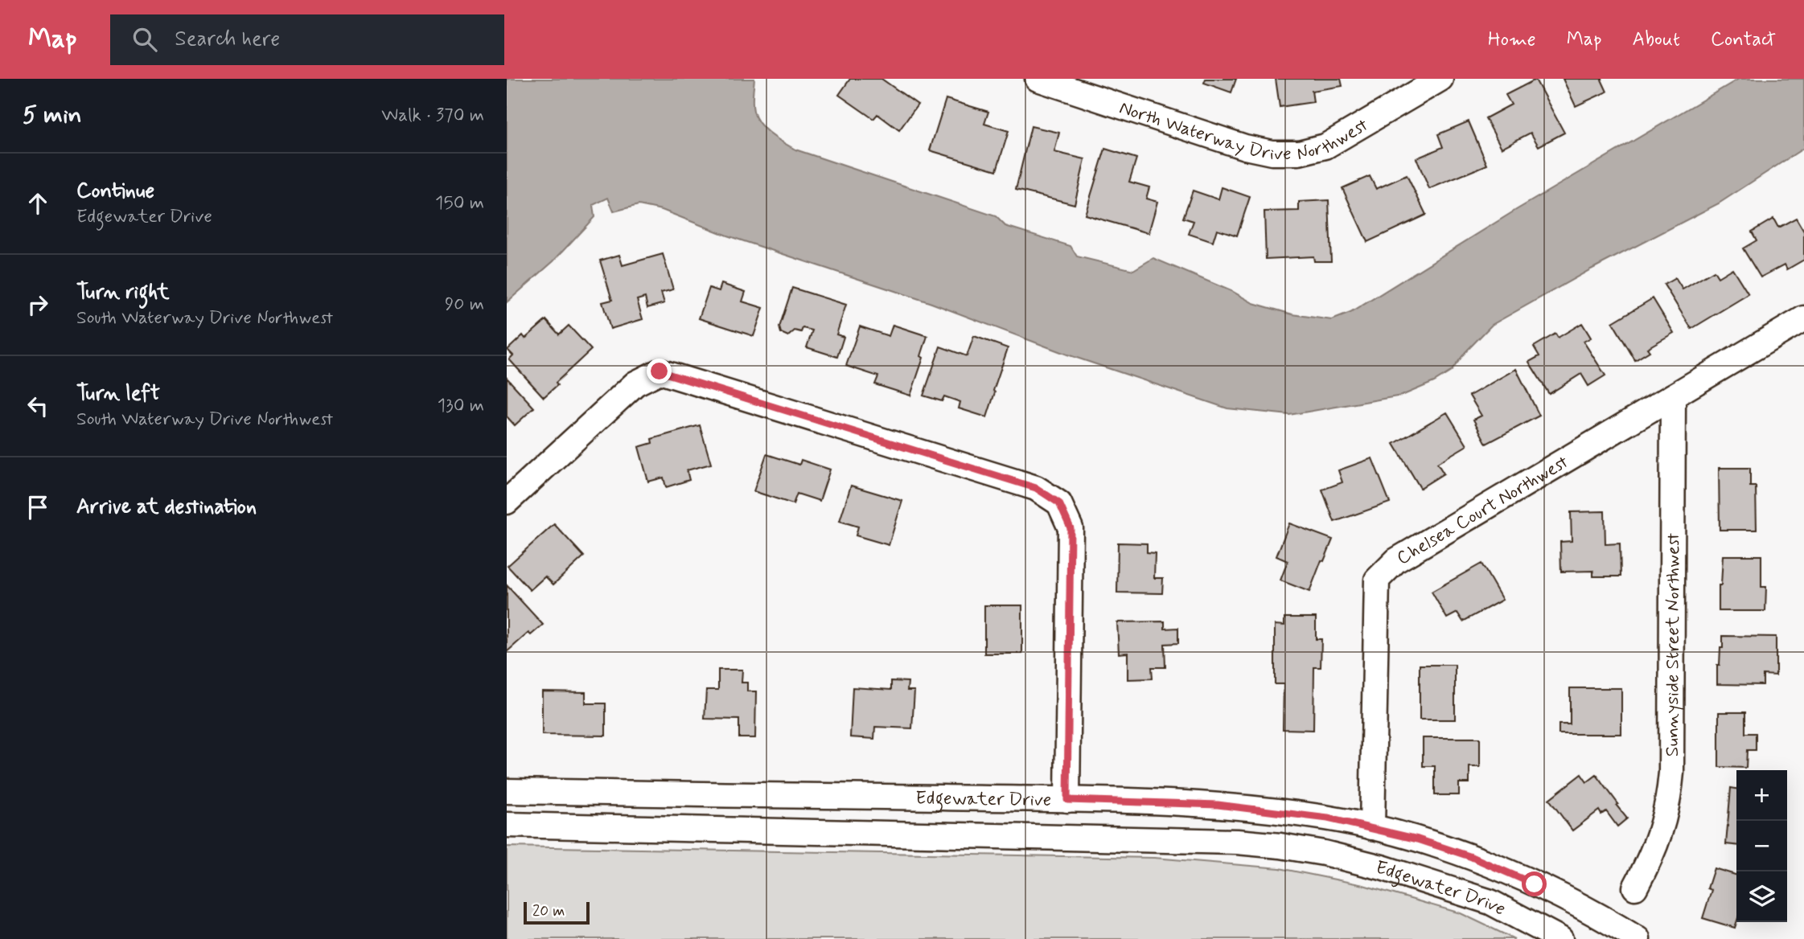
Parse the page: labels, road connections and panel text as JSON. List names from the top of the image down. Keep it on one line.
{"streets":{"street":["North Waterway Drive Northwest","Chelsea Court Northwest","Sunnyside Street Northwest","Edgewater Drive"]},"crossings":[["Chelsea Court Northwest","Sunnyside Street Northwest"],["Chelsea Court Northwest","Edgewater Drive"]],"scale_bar":"20 m","page":{"header":"Map","search":"Search here","nav":["Home","Map","About","Contact"],"heading":["5 min","Walk · 370 m"],"list":[["Continue","Edgewater Drive","150 m"],["Turn right","South Waterway Drive Northwest","90 m"],["Turn left","South Waterway Drive Northwest","130 m"],"Arrive at destination"],"map_buttons":["+","−"],"scale":"20 m"}}
